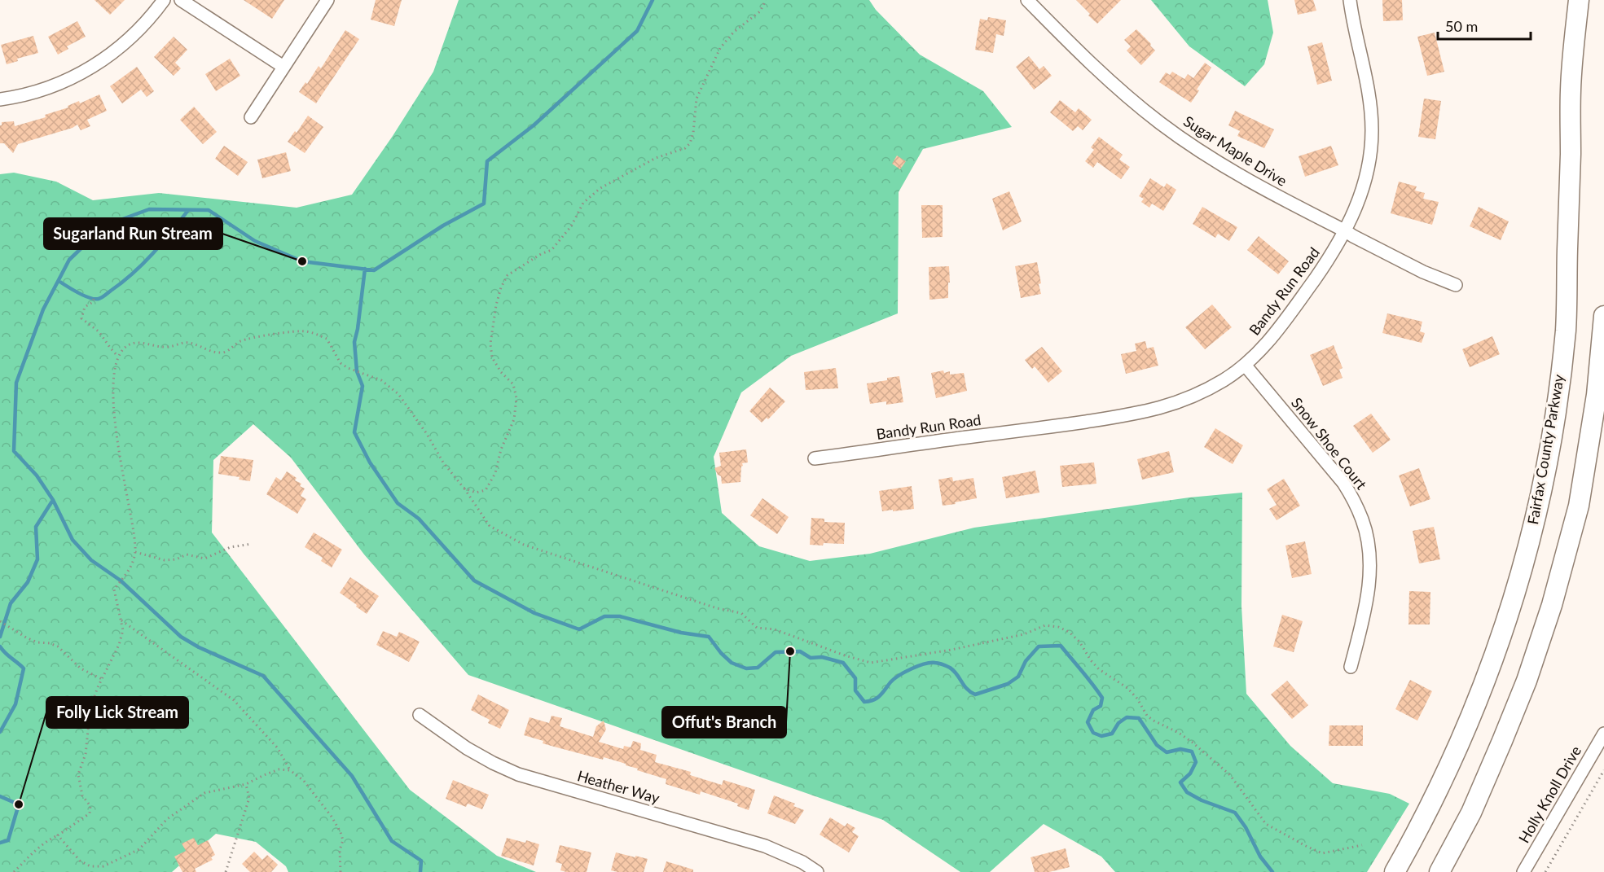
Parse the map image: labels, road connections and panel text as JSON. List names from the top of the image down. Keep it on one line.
{"streets":{"highway":["Fairfax County Parkway"],"street":["Sugar Maple Drive","Bandy Run Road","Snow Shoe Court","Heather Way","Holly Knoll Drive"]},"crossings":[["Sugar Maple Drive","Bandy Run Road"],["Bandy Run Road","Snow Shoe Court"]],"places":["Sugarland Run Stream","Offut's Branch","Folly Lick Stream"],"scale_bar":"50 m"}
